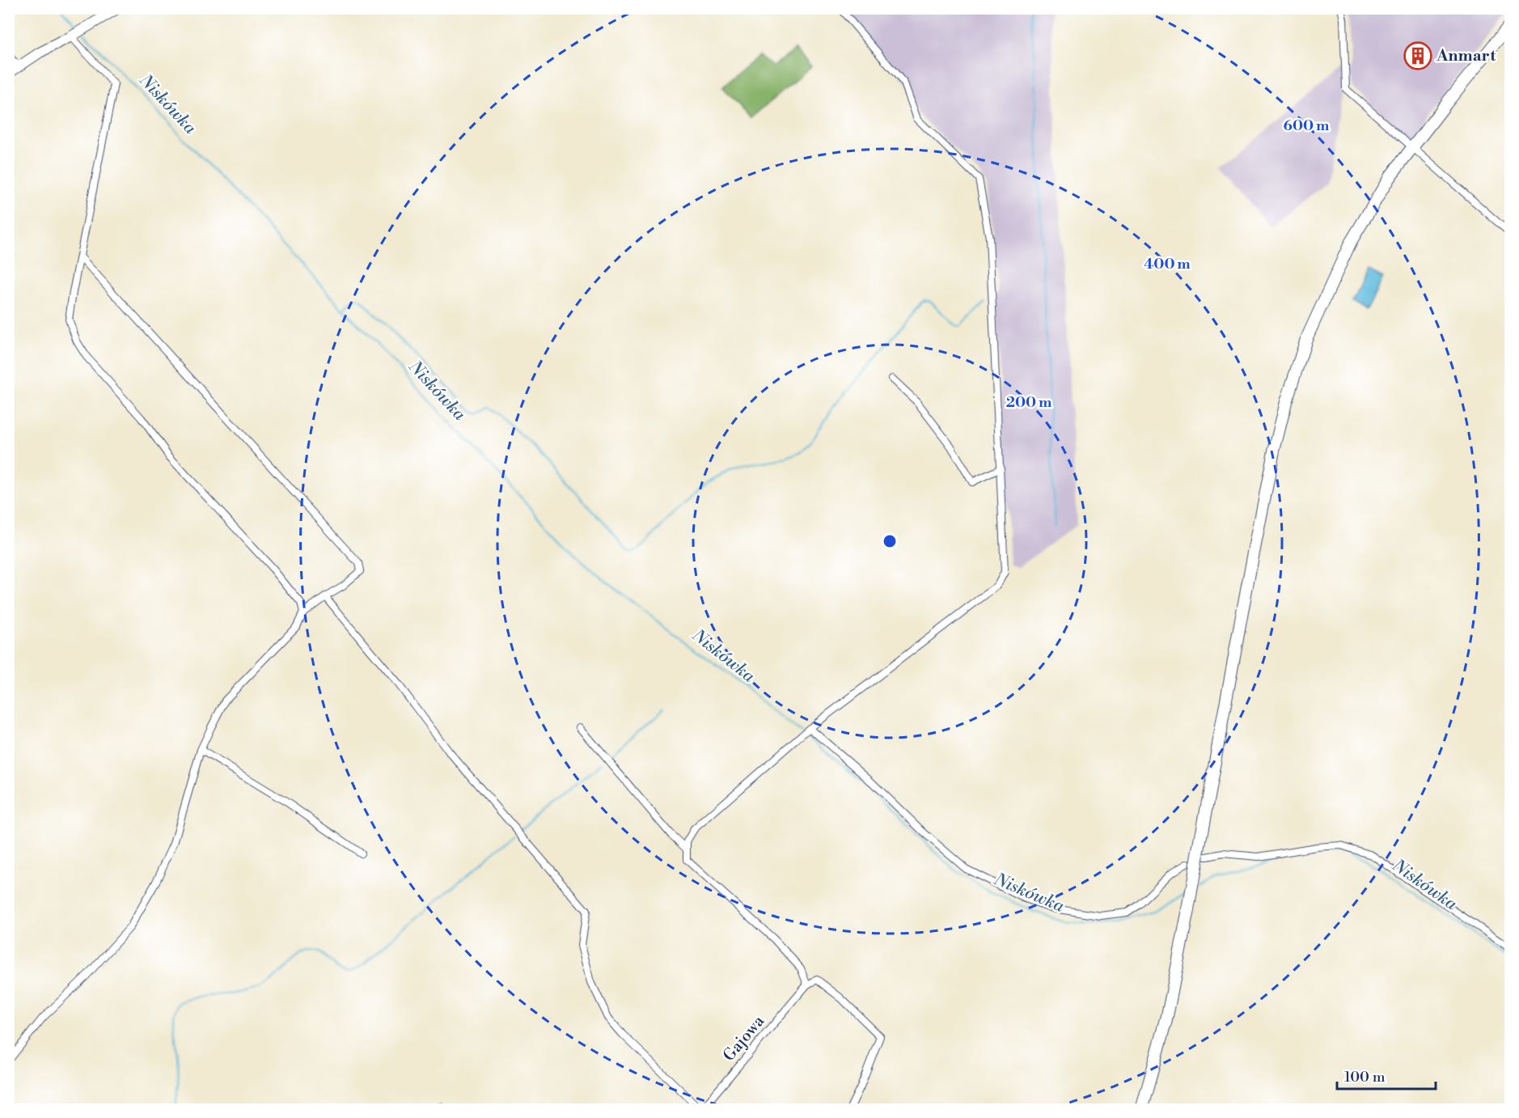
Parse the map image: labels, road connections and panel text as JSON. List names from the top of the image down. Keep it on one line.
{"streets":{"street":["Gajowa"]},"water":["Niskówka"],"places":{"building":["Anmart"]},"scale_bar":"100 m","rings":["600 m","400 m","200 m"]}
